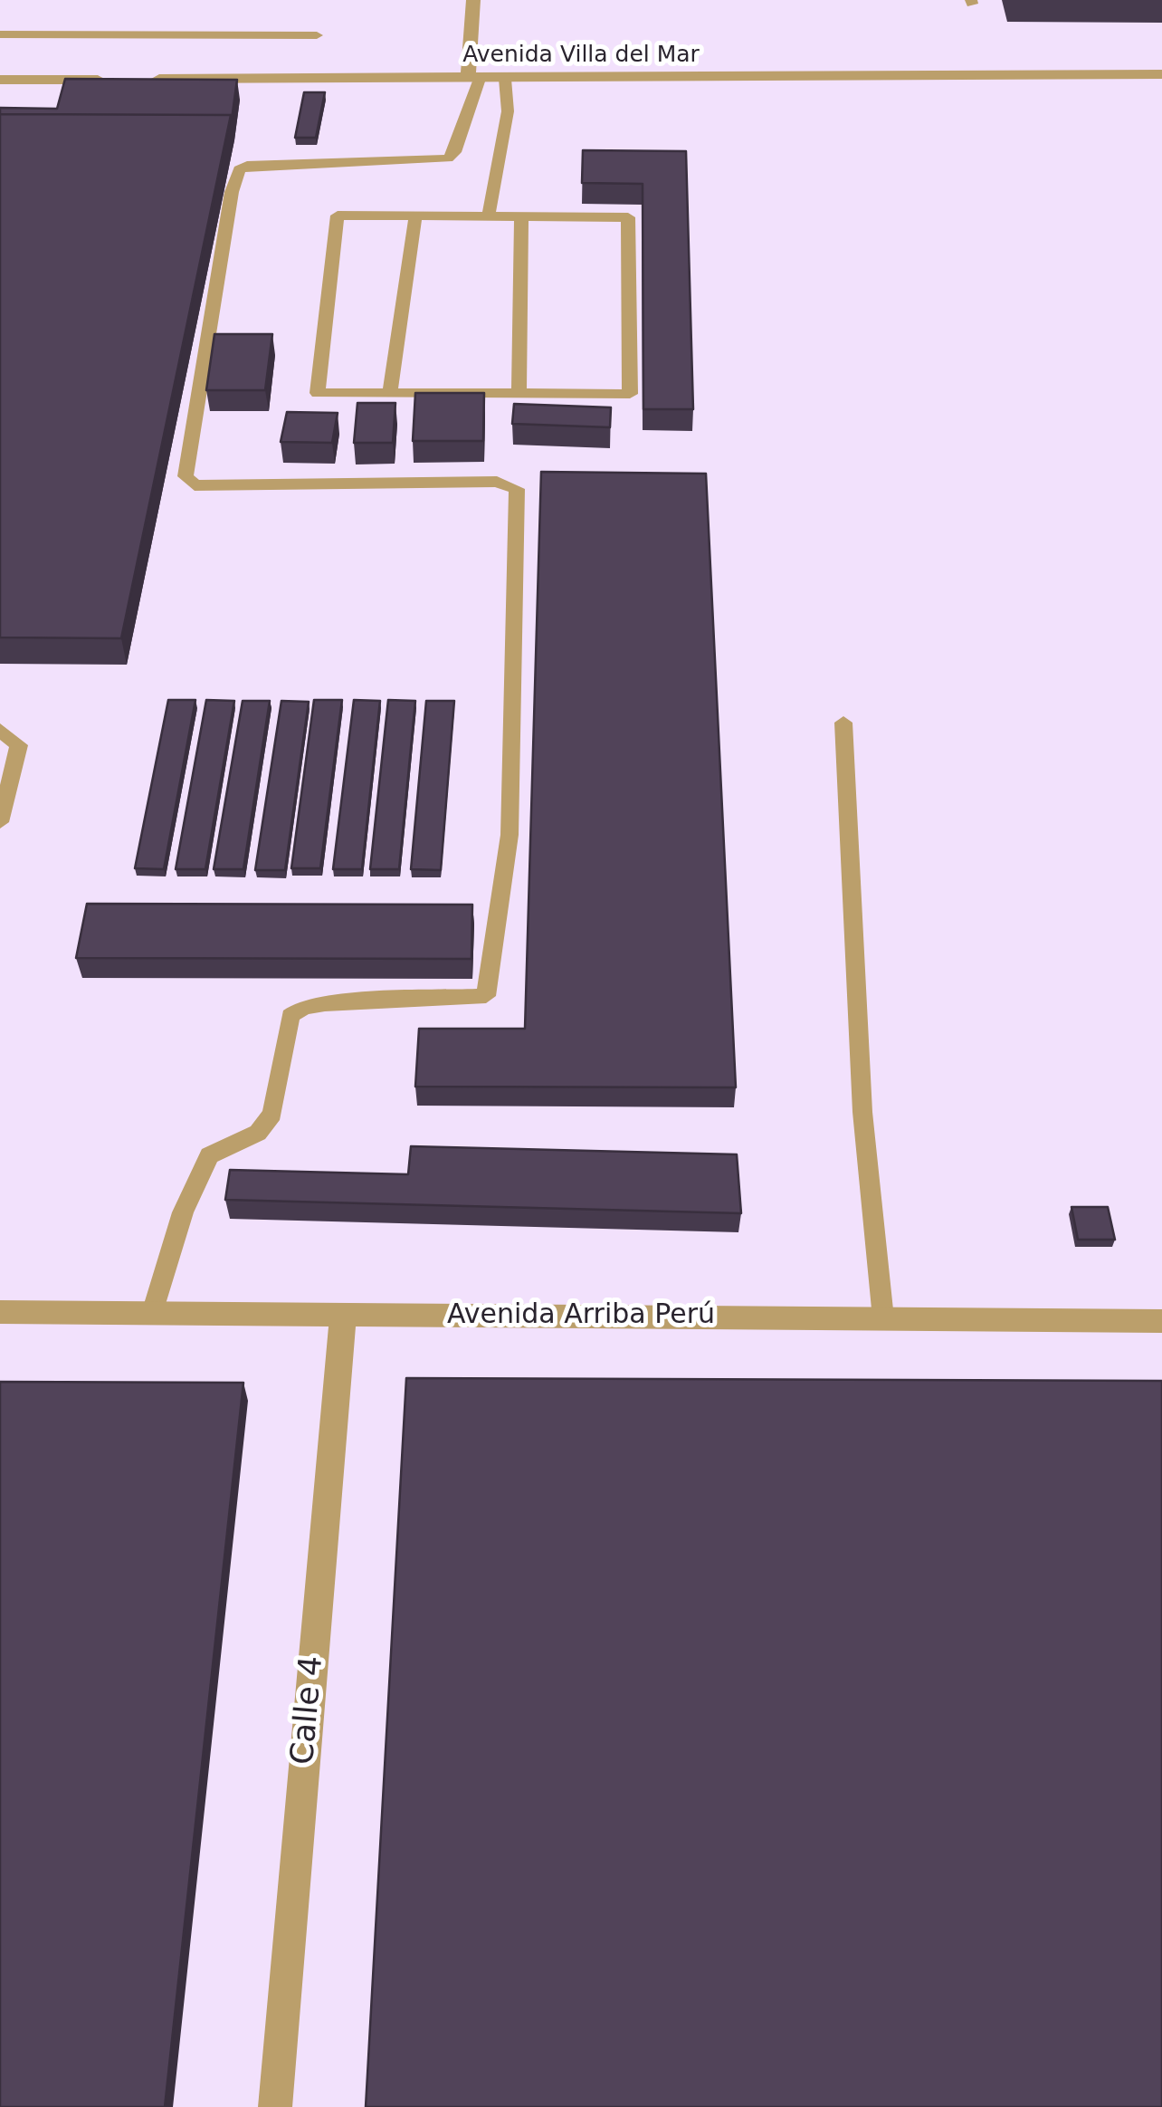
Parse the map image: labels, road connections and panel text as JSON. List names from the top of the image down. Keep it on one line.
{"streets":{"street":["Avenida Villa del Mar","Avenida Arriba Perú","Calle 4"]},"crossings":[["Avenida Arriba Perú","Calle 4"]]}
